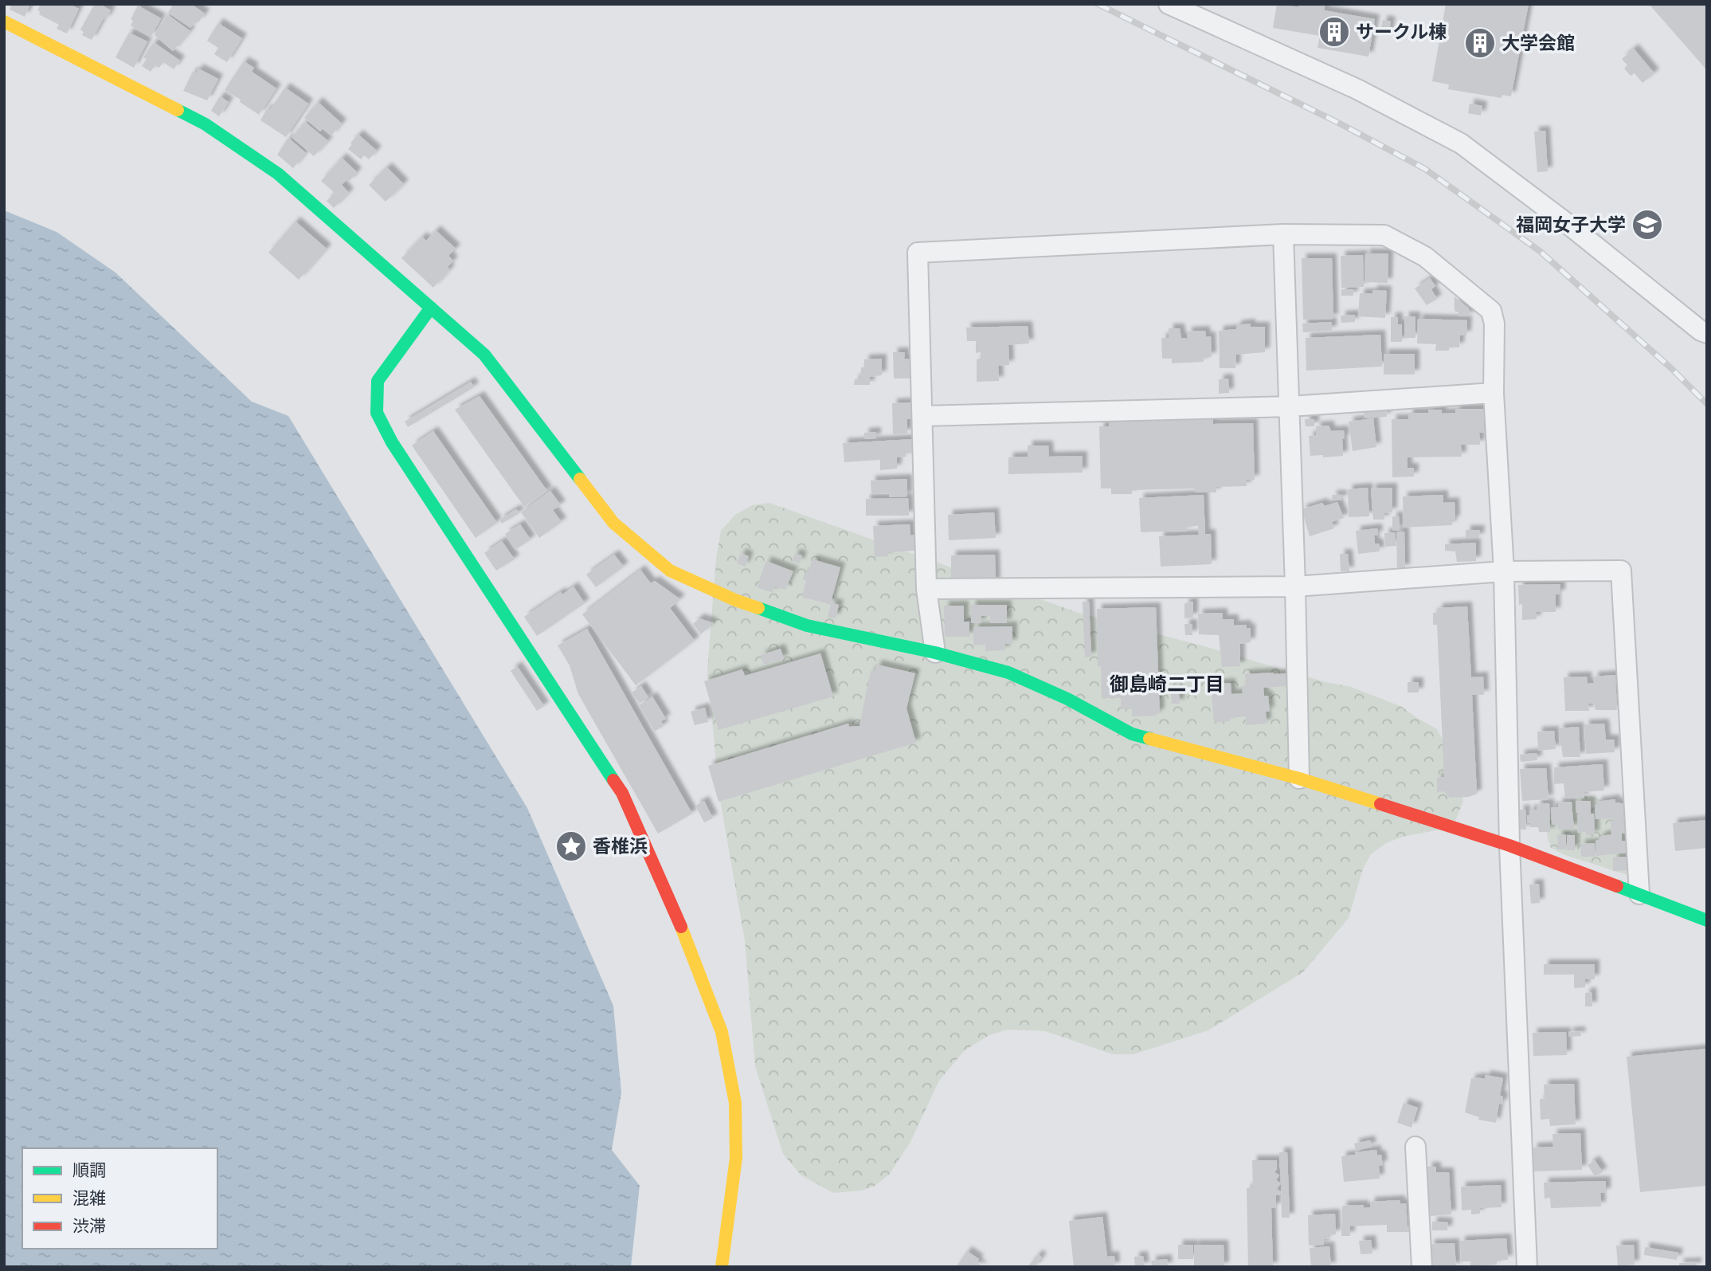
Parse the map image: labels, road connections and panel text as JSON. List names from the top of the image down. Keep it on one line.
{"districts":["御島崎二丁目"],"places":{"building":["サークル棟","大学会館"],"school or university":["福岡女子大学"],"place":["香椎浜"]},"legend":["順調","混雑","渋滞"]}
